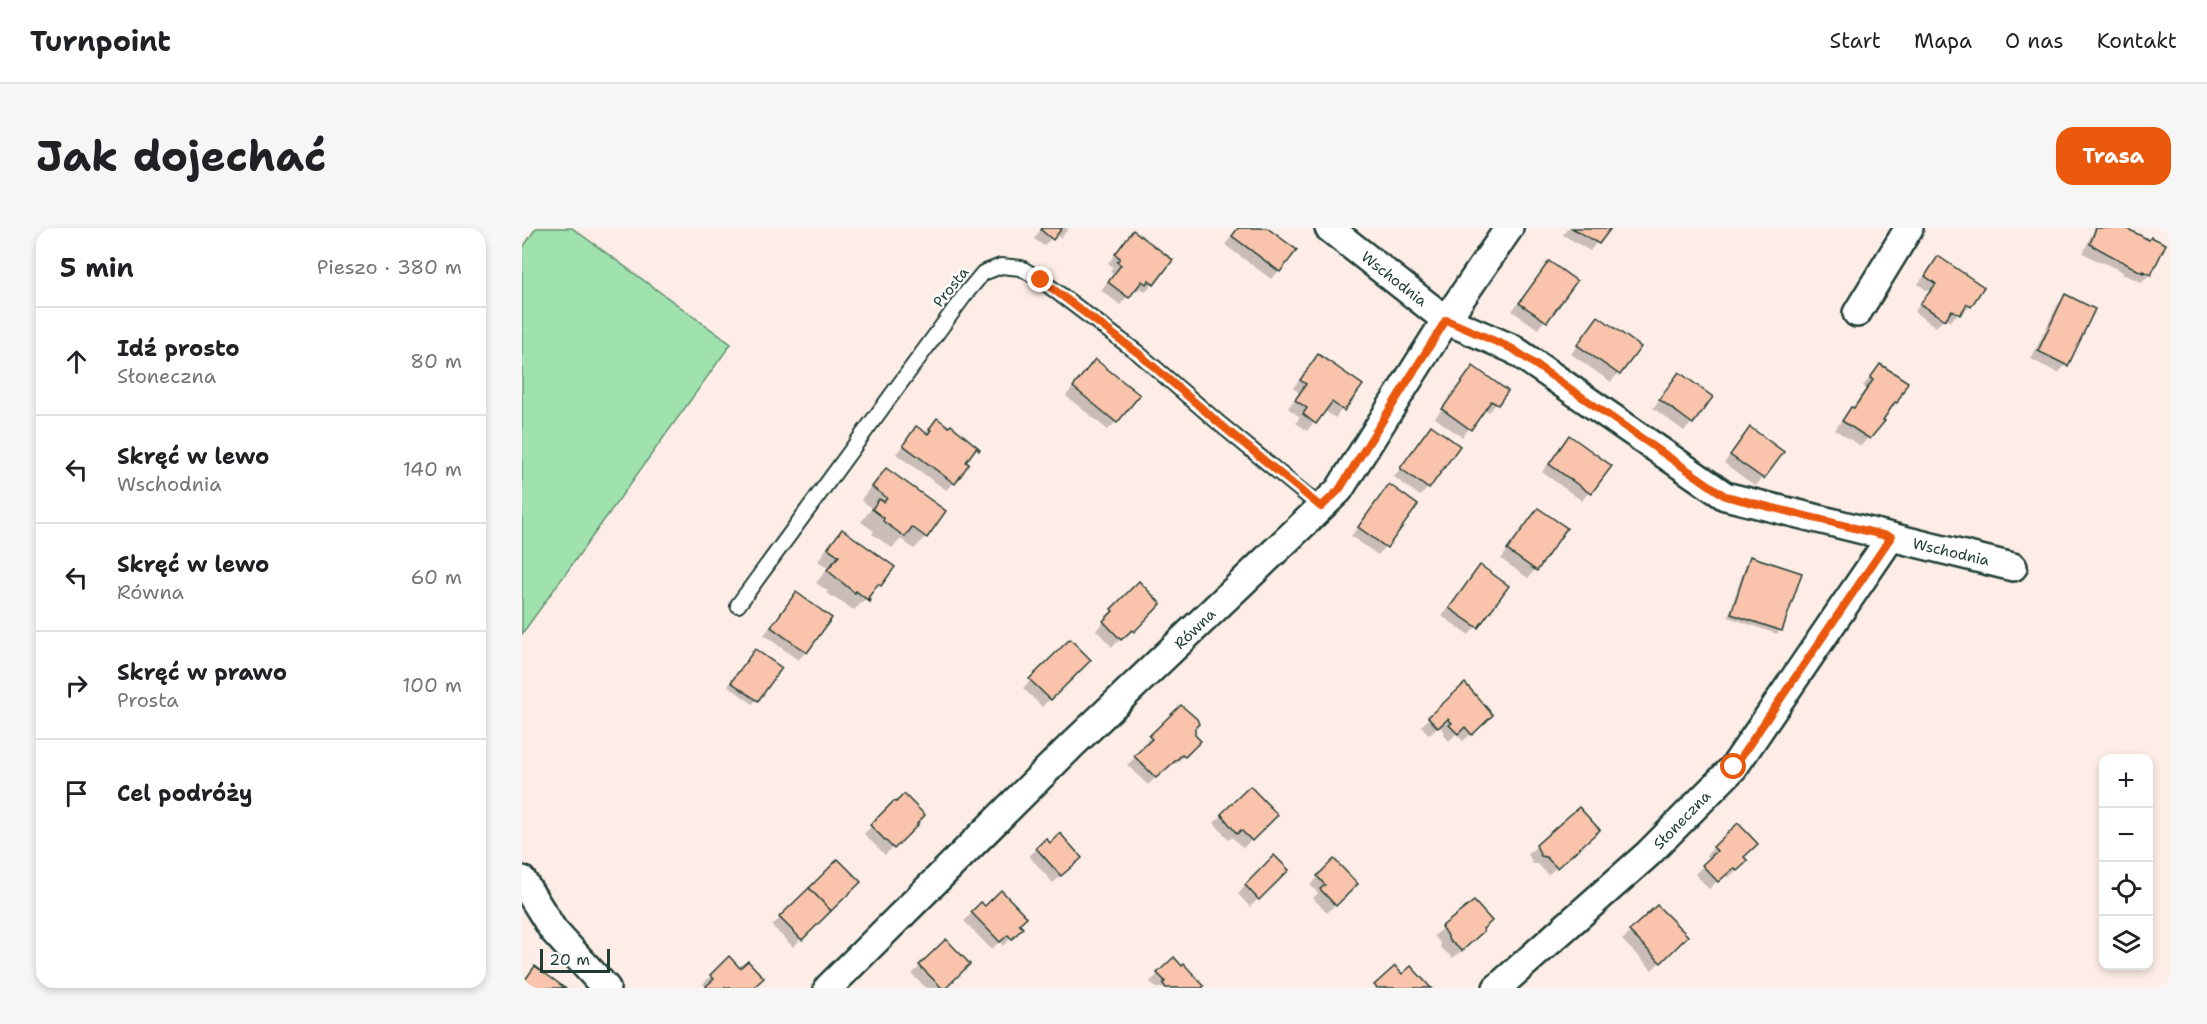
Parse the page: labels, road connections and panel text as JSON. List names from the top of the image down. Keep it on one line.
{"streets":{"street":["Wschodnia","Równa","Słoneczna"],"lane":["Prosta"]},"crossings":[["Wschodnia","Równa"],["Wschodnia","Słoneczna"],["Prosta","Równa"]],"scale_bar":"20 m","page":{"header":"Turnpoint","nav":["Start","Mapa","O nas","Kontakt"],"buttons":"Trasa","title":"Jak dojechać","heading":["5 min","Pieszo · 380 m"],"list":[["Idź prosto","Słoneczna","80 m"],["Skręć w lewo","Wschodnia","140 m"],["Skręć w lewo","Równa","60 m"],["Skręć w prawo","Prosta","100 m"],"Cel podróży"],"map_buttons":["+","−"],"scale":"20 m"}}
